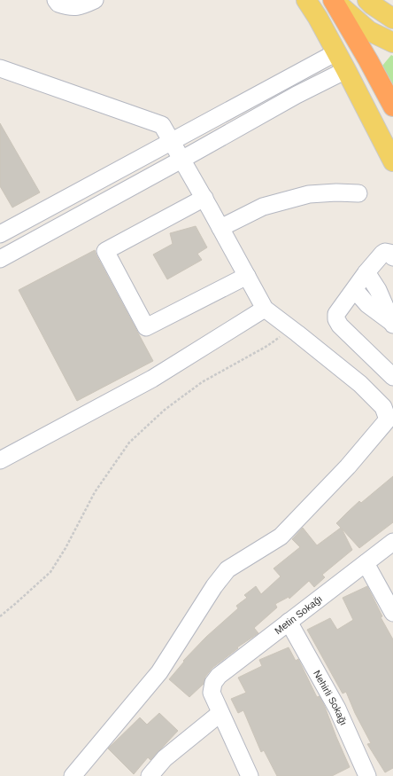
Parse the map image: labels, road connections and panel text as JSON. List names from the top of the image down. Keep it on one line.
{"streets":{"street":["Metin Sokağı","Nehirli Sokağı"]},"crossings":[["Metin Sokağı","Nehirli Sokağı"]]}
